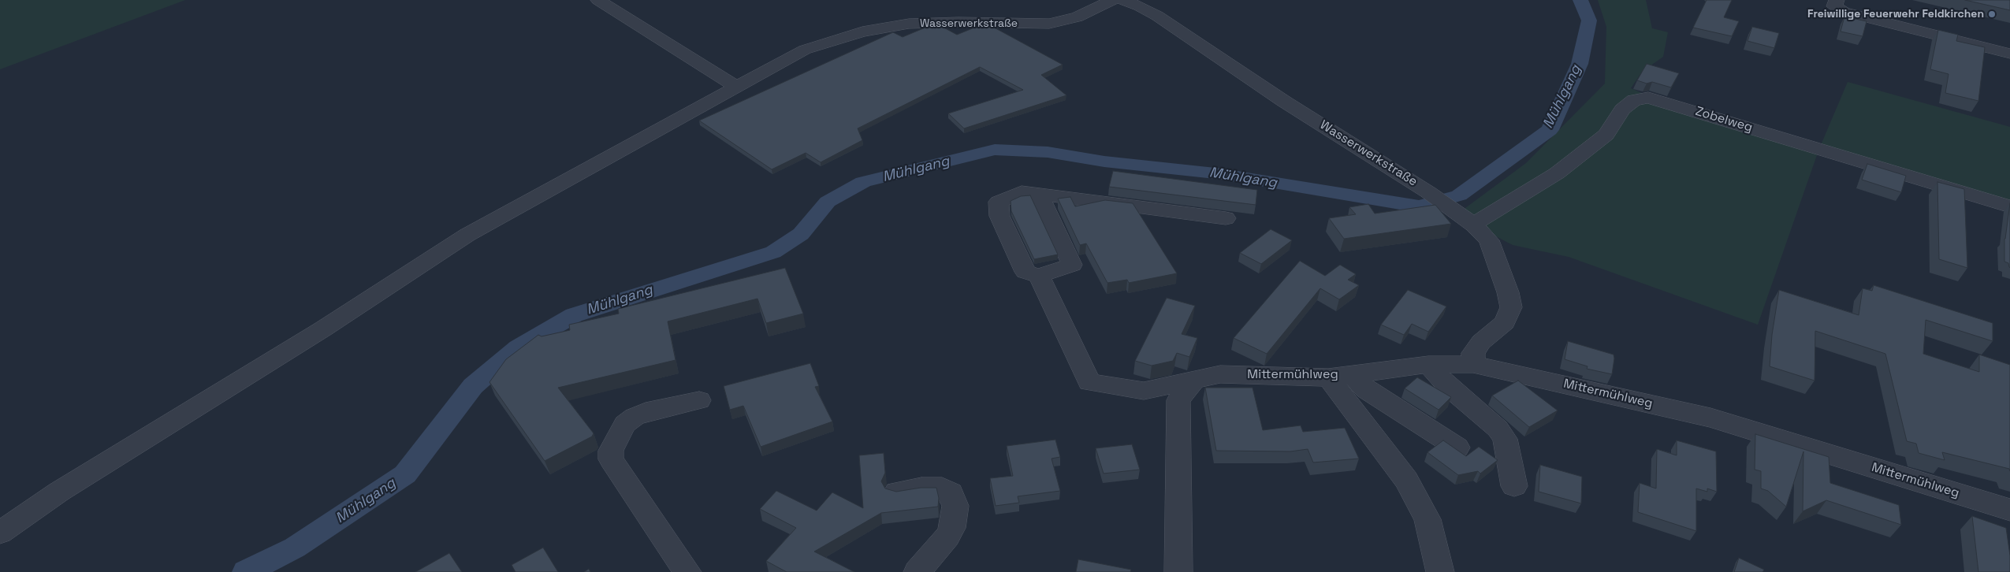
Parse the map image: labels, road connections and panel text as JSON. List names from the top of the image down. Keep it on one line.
{"streets":{"street":["Wasserwerkstraße","Zobelweg","Mittermühlweg"]},"crossings":[["Wasserwerkstraße","Zobelweg"],["Wasserwerkstraße","Mittermühlweg"]],"water":["Mühlgang"],"places":["Freiwillige Feuerwehr Feldkirchen"]}
